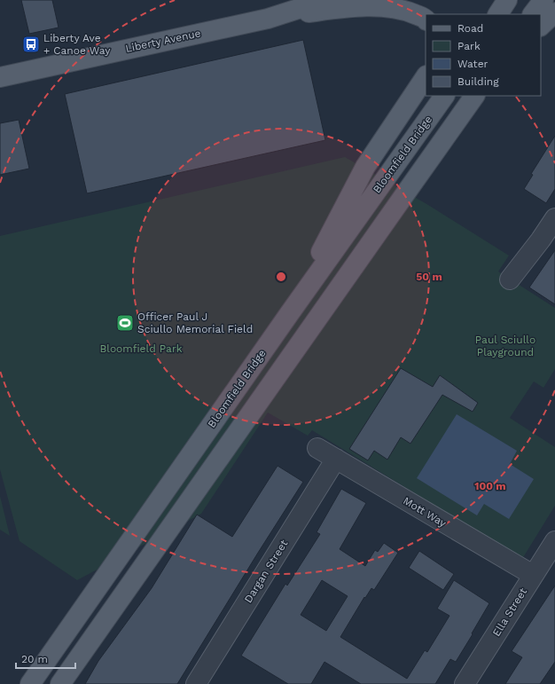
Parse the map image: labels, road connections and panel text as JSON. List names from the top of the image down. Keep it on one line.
{"streets":{"main road":["Liberty Avenue","Bloomfield Bridge"],"street":["Mott Way","Dargan Street","Ella Street"]},"crossings":[["Mott Way","Dargan Street"],["Mott Way","Ella Street"]],"parks":["Paul Sciullo Playground","Bloomfield Park"],"places":{"bus stop":["Liberty Ave + Canoe Way"],"sports":["Officer Paul J Sciullo Memorial Field"]},"legend":["Road","Park","Water","Building"],"scale_bar":"20 m","rings":["50 m","100 m"]}
